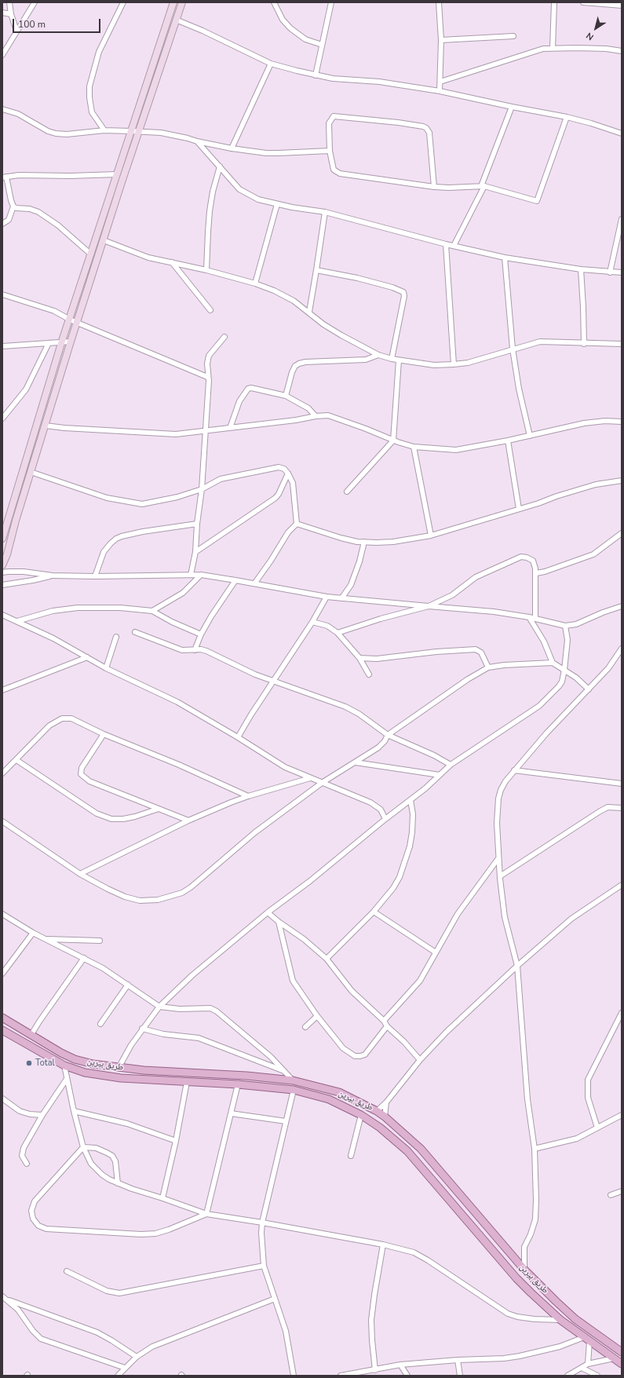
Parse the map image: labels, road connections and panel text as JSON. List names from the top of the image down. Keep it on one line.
{"streets":{"main road":["طريق بيرين"]},"places":["Total"],"scale_bar":"100 m","north":"bottom left"}
